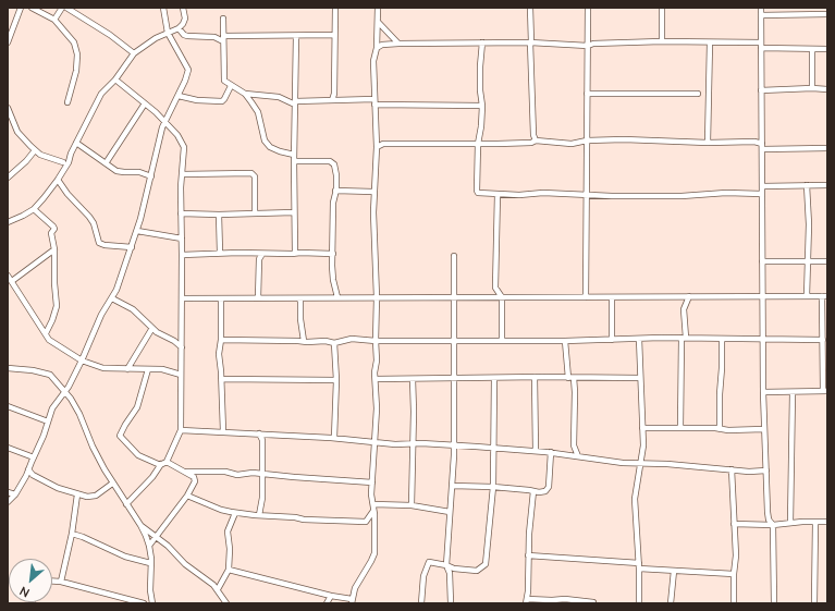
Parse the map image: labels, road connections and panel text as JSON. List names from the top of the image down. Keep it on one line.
{"north":"bottom left"}
